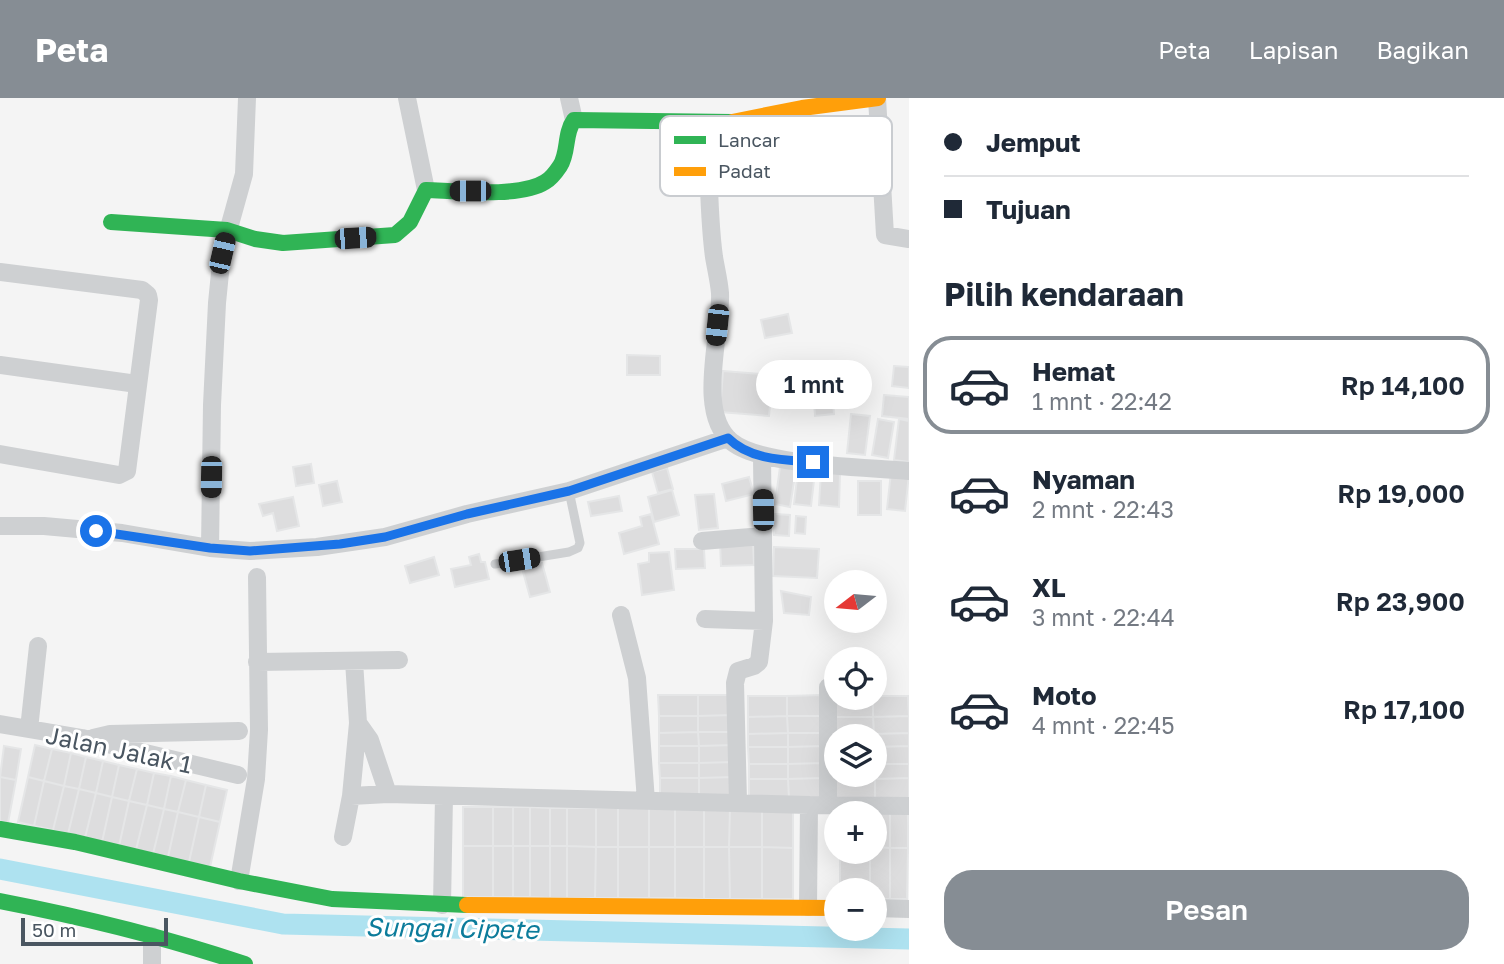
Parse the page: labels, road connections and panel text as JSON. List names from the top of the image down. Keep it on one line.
{"streets":{"street":["Jalan Jalak 1"]},"water":["Sungai Cipete"],"legend":["Lancar","Padat"],"scale_bar":"50 m","north":"left","page":{"header":"Peta","nav":["Peta","Lapisan","Bagikan"],"banner":["Jemput","Tujuan"],"heading":"Pilih kendaraan","list":[{"name":"Hemat","note":"1 mnt · 22:42","value":"Rp 14,100"},{"name":"Nyaman","note":"2 mnt · 22:43","value":"Rp 19,000"},{"name":"XL","note":"3 mnt · 22:44","value":"Rp 23,900"},{"name":"Moto","note":"4 mnt · 22:45","value":"Rp 17,100"}],"bubble":"1 mnt","map_buttons":["+","−"],"buttons":"Pesan","scale":"50 m"}}
